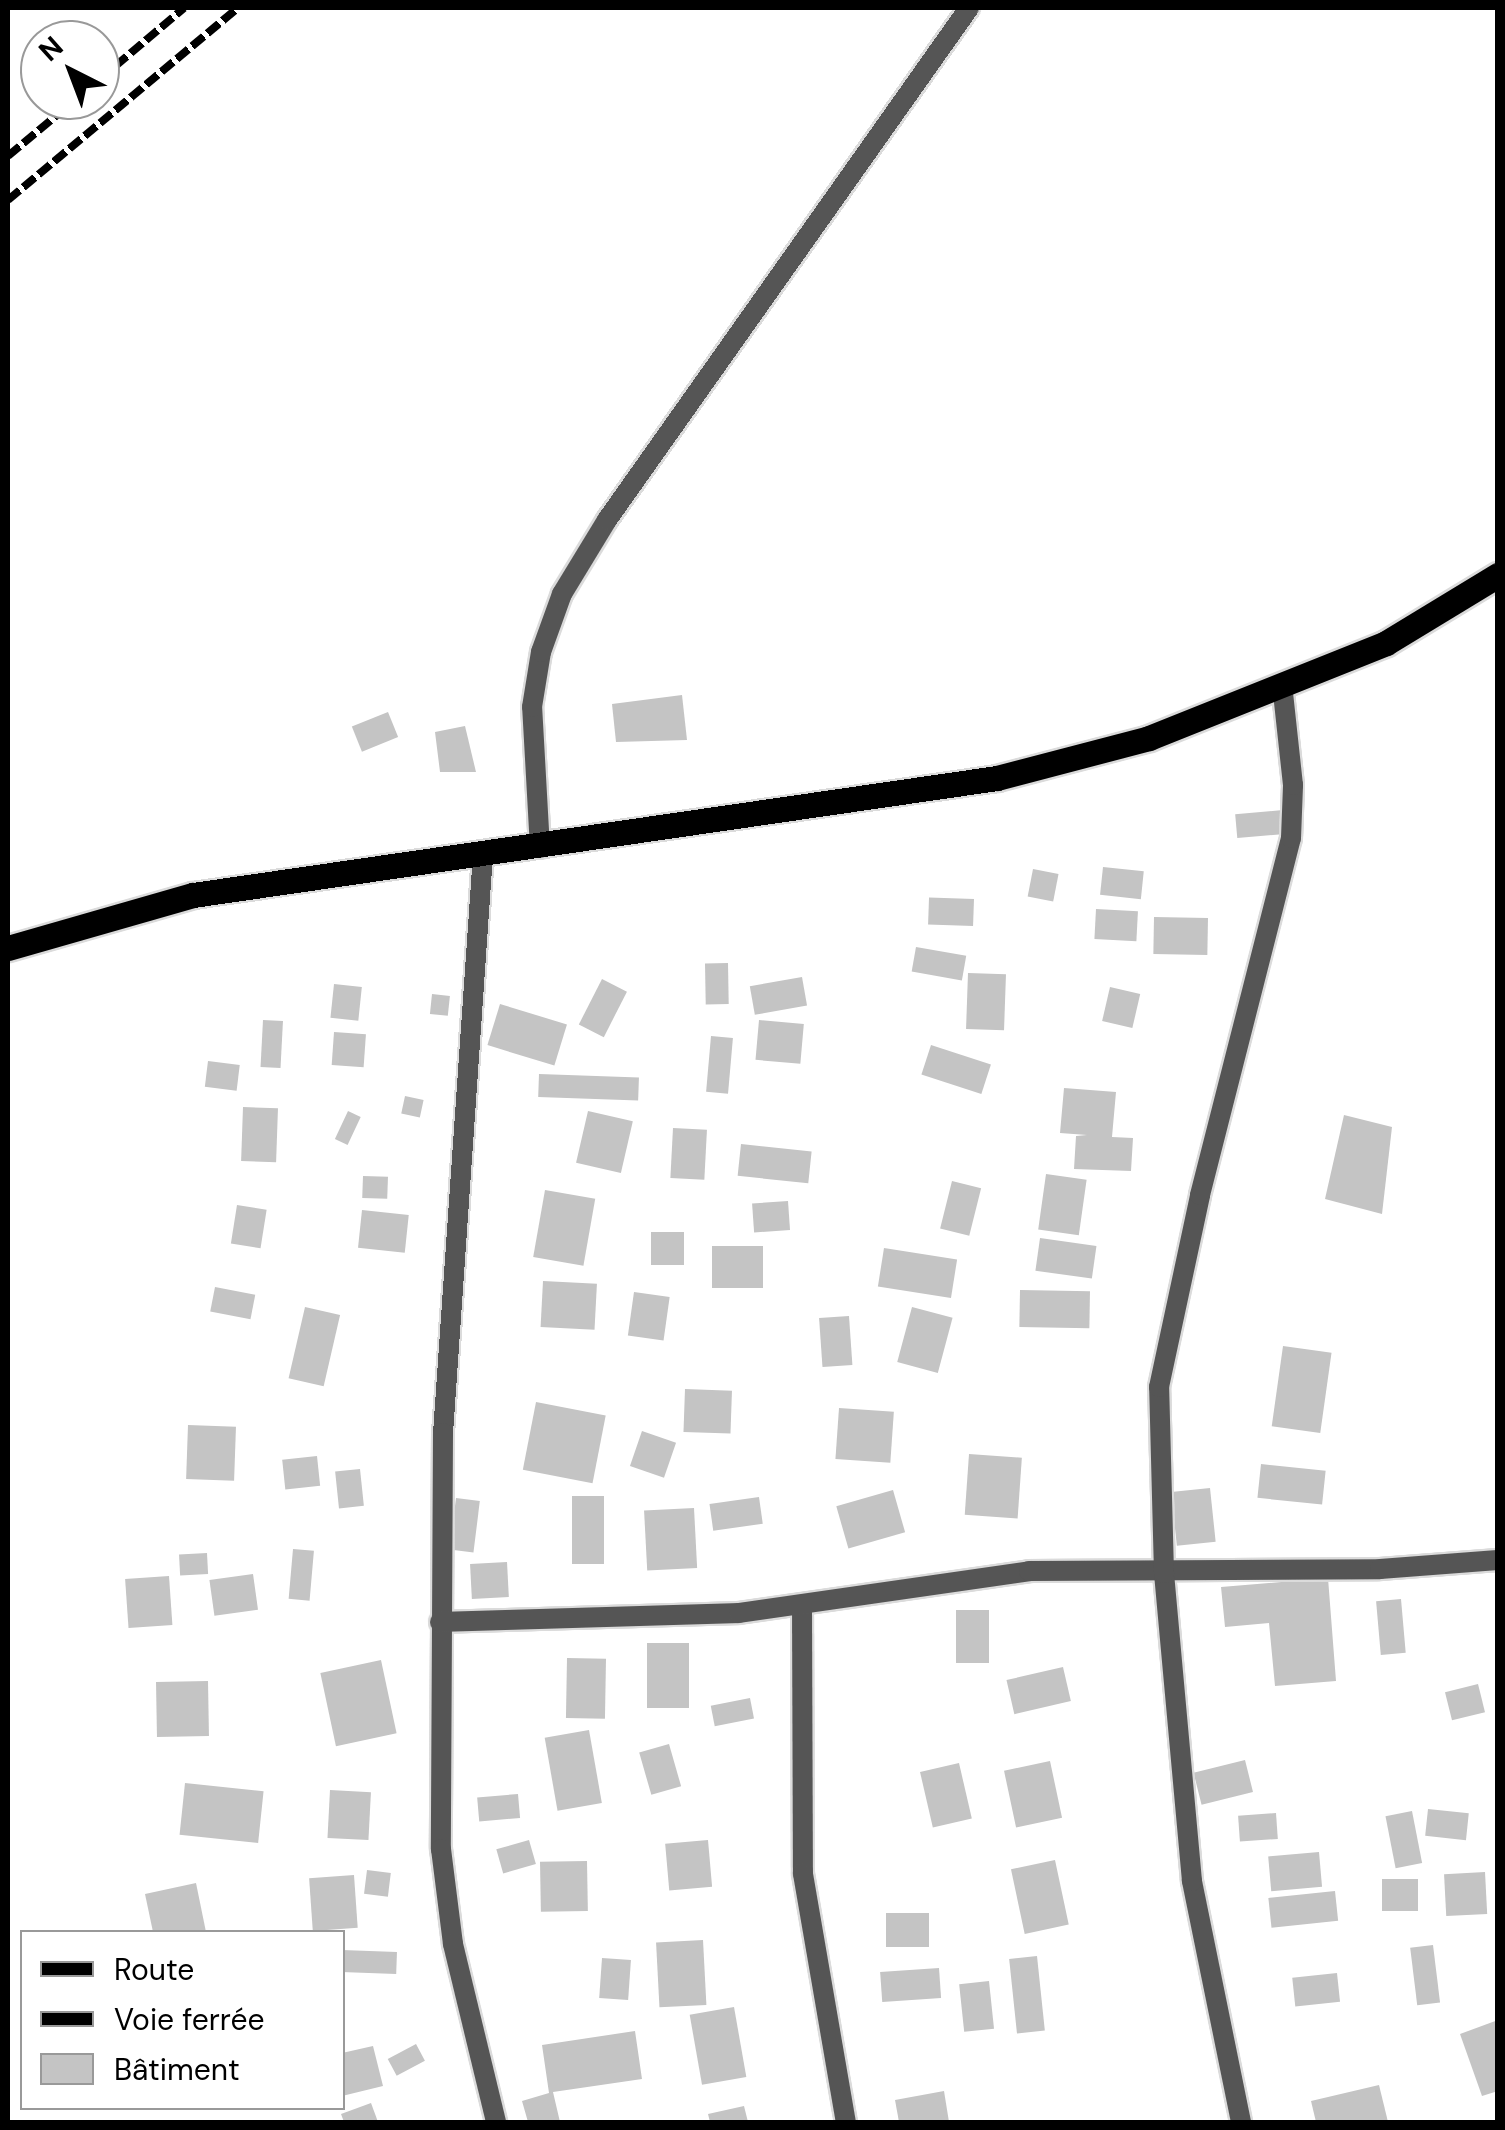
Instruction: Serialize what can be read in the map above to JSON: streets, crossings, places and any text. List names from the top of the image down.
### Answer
{
  "legend": ["Route", "Voie ferrée", "Bâtiment"],
  "north": "top left"
}
